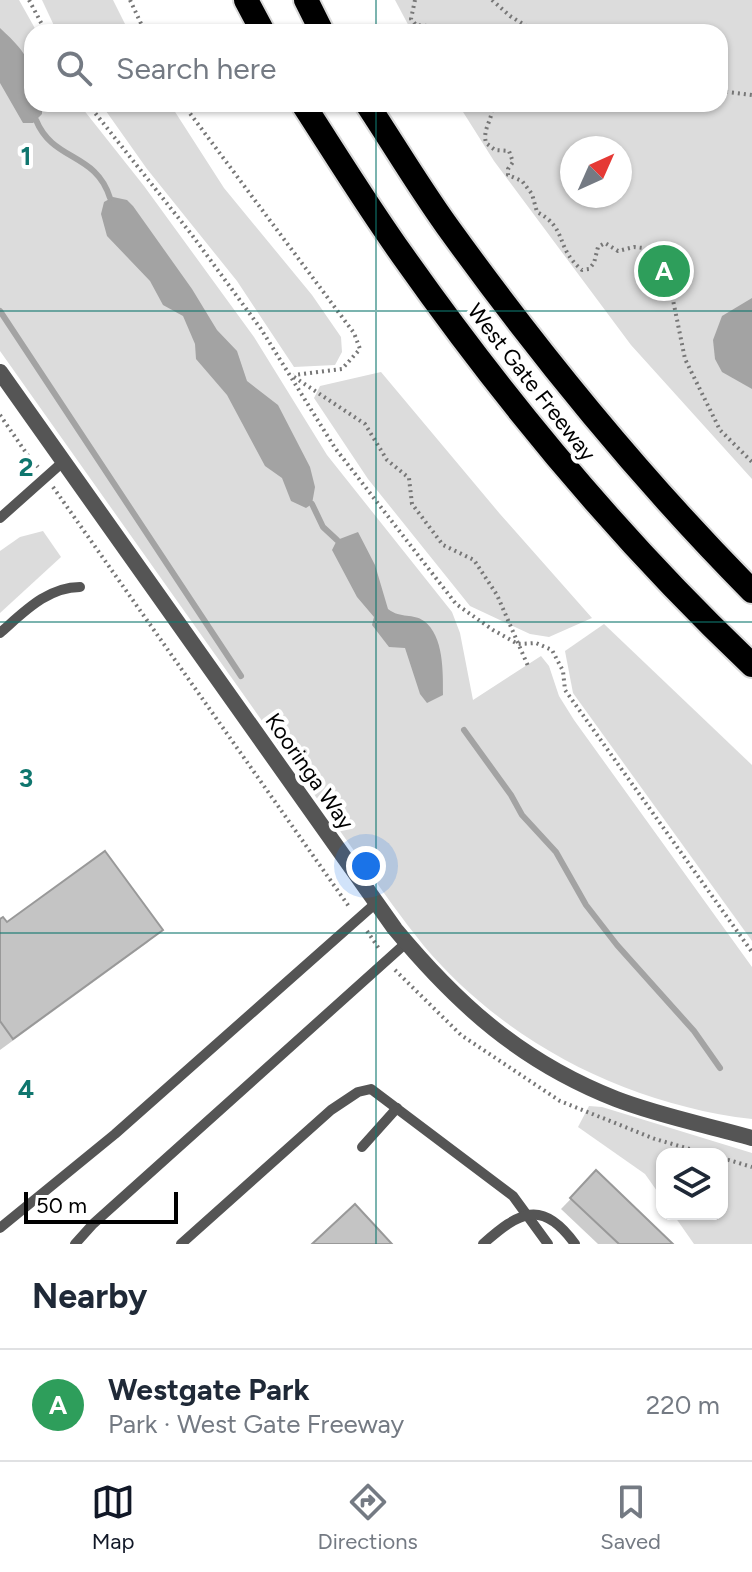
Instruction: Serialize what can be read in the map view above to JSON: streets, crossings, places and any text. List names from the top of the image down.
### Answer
{
  "streets": {
    "highway": ["West Gate Freeway"],
    "street": ["Kooringa Way"]
  },
  "scale_bar": "50 m",
  "north": "top right",
  "page": {
    "search": "Search here",
    "pins": "A",
    "scale": "50 m",
    "heading": "Nearby",
    "list": [
      {
        "mark": "A",
        "name": "Westgate Park",
        "note": "Park · West Gate Freeway",
        "value": "220 m"
      }
    ],
    "nav": ["Map", "Directions", "Saved"]
  },
  "grid": {
    "rows": [
      "1",
      "2",
      "3",
      "4"
    ]
  }
}
